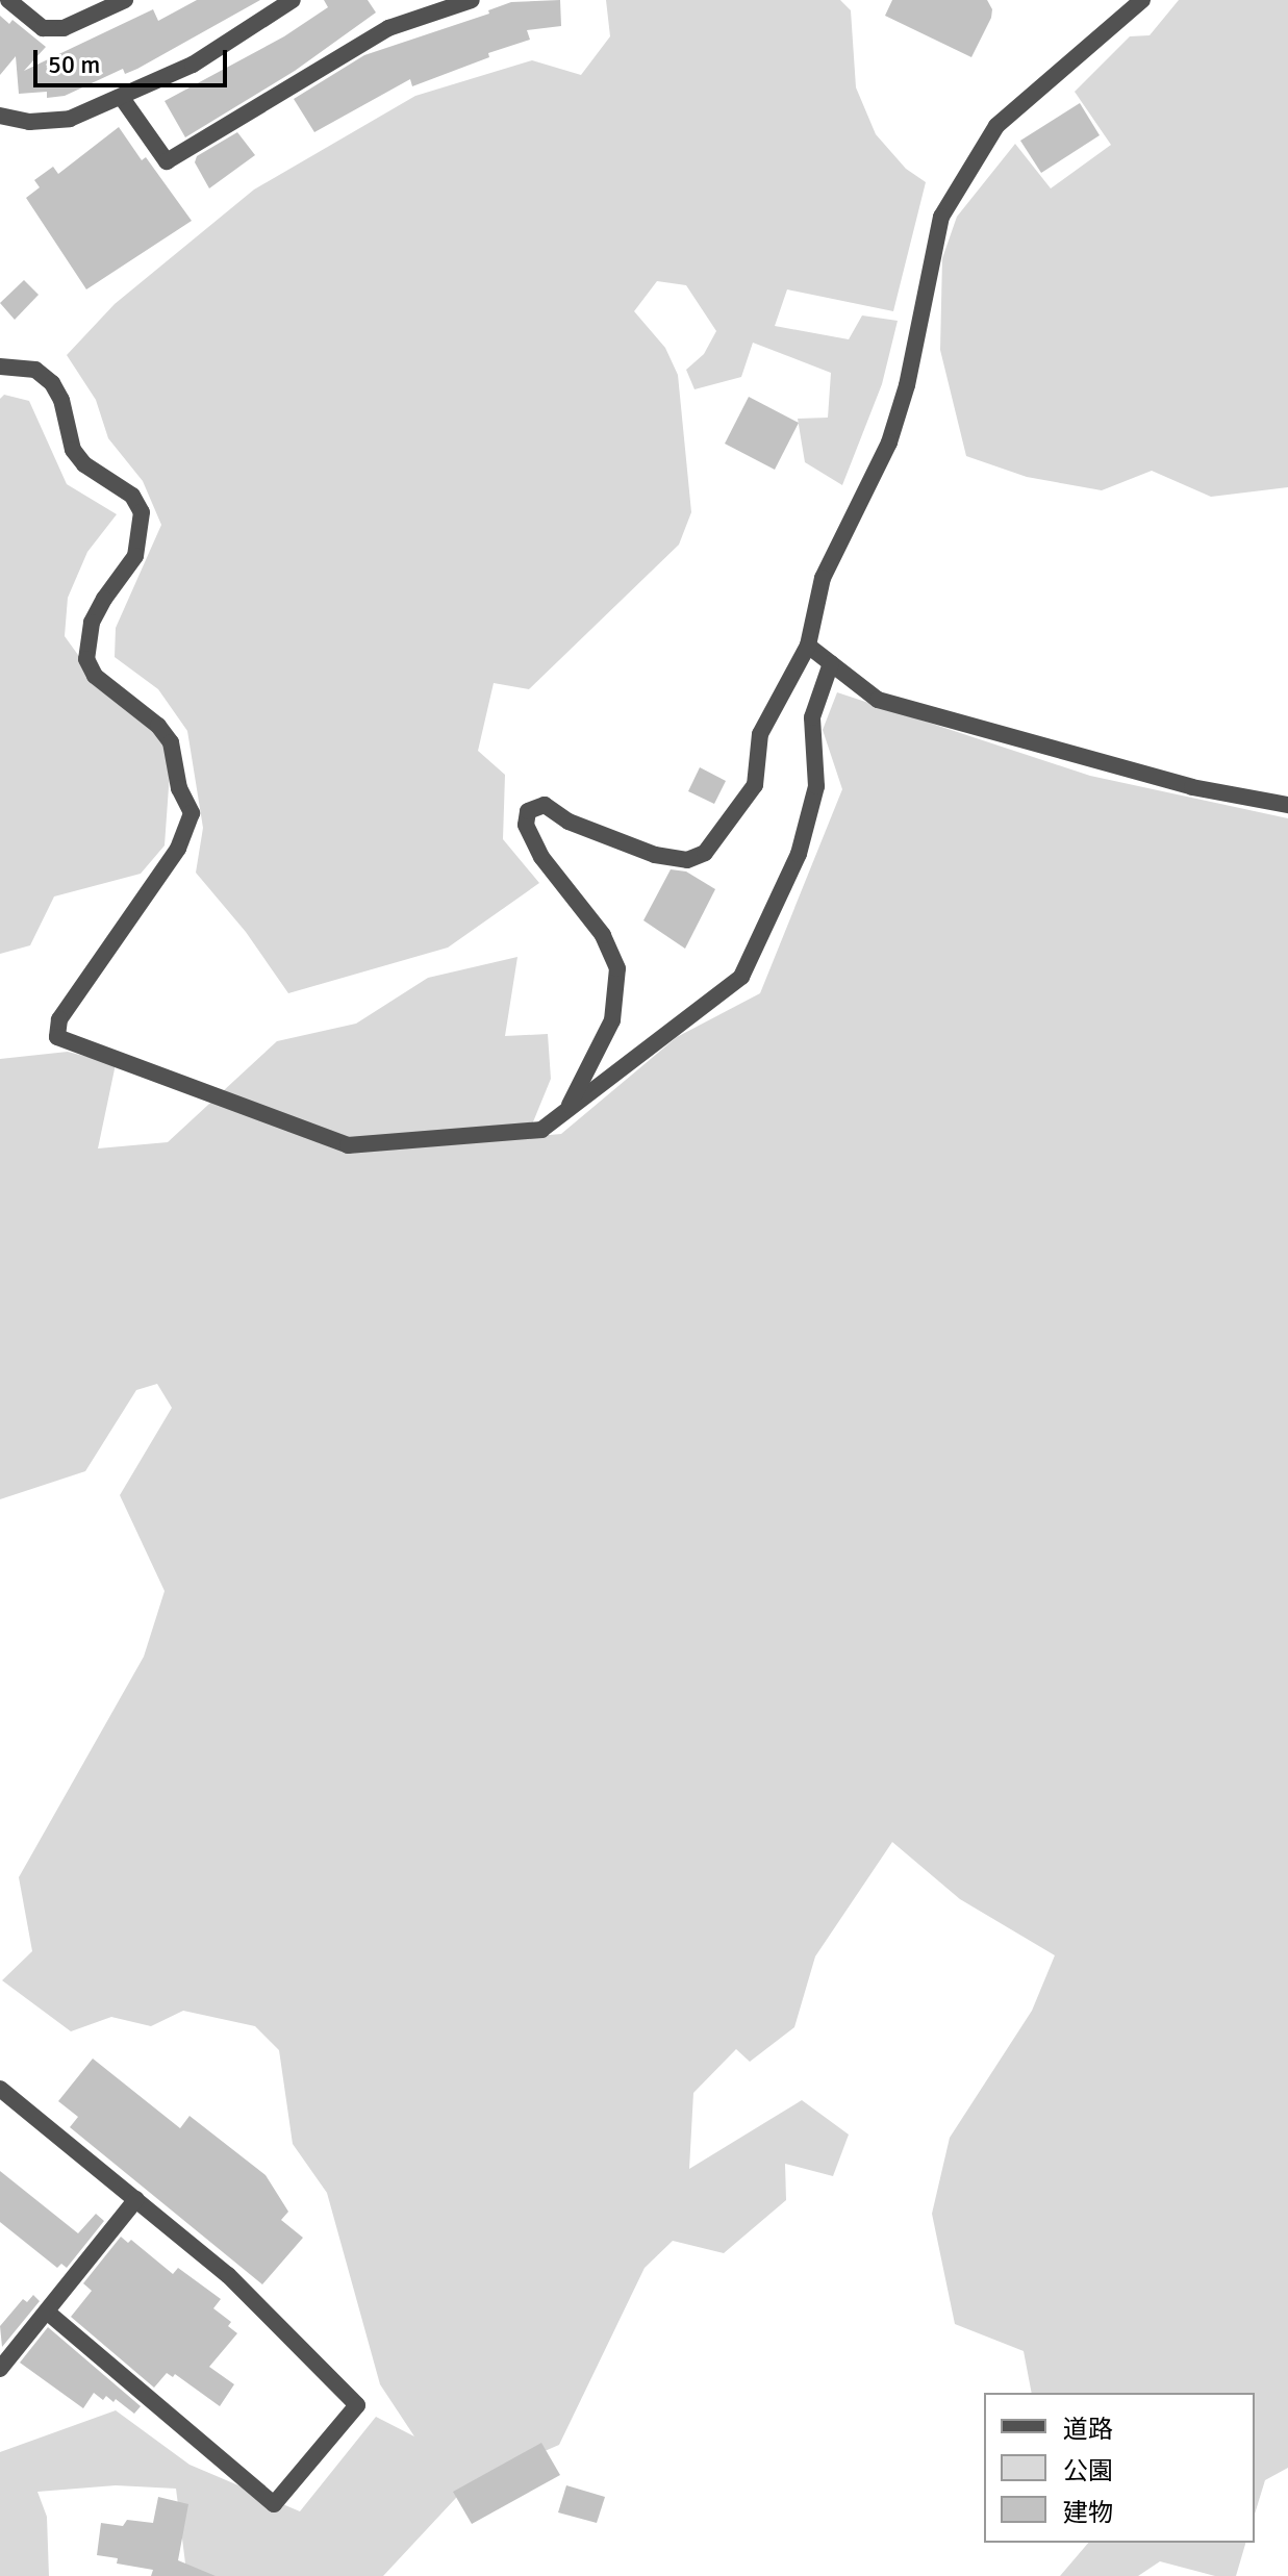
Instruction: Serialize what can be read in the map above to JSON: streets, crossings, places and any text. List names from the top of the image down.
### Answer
{
  "legend": ["道路", "公園", "建物"],
  "scale_bar": "50 m"
}
